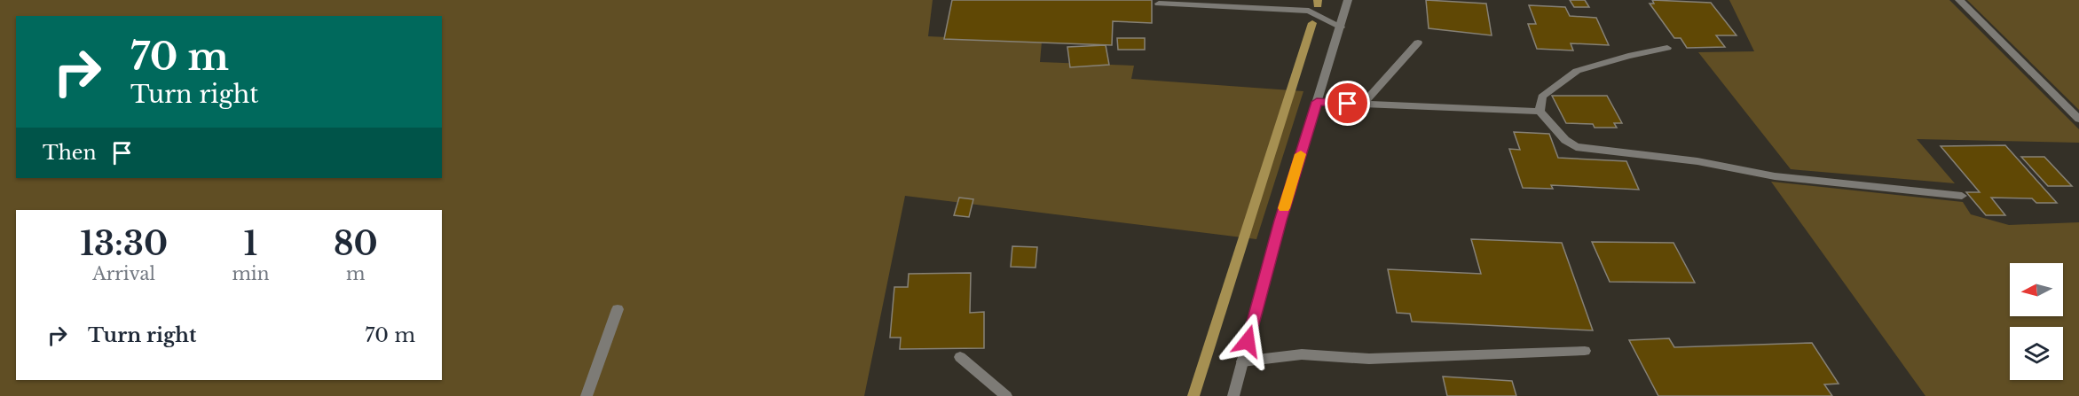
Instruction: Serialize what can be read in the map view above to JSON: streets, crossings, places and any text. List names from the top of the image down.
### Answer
{
  "north": "left",
  "page": {
    "turn": ["70 m", "Turn right"],
    "then": "Then",
    "eta": [
      "13:30",
      "Arrival",
      "1",
      "min",
      "80",
      "m"
    ],
    "list": [
      {
        "name": "Turn right",
        "value": "70 m"
      }
    ]
  }
}
